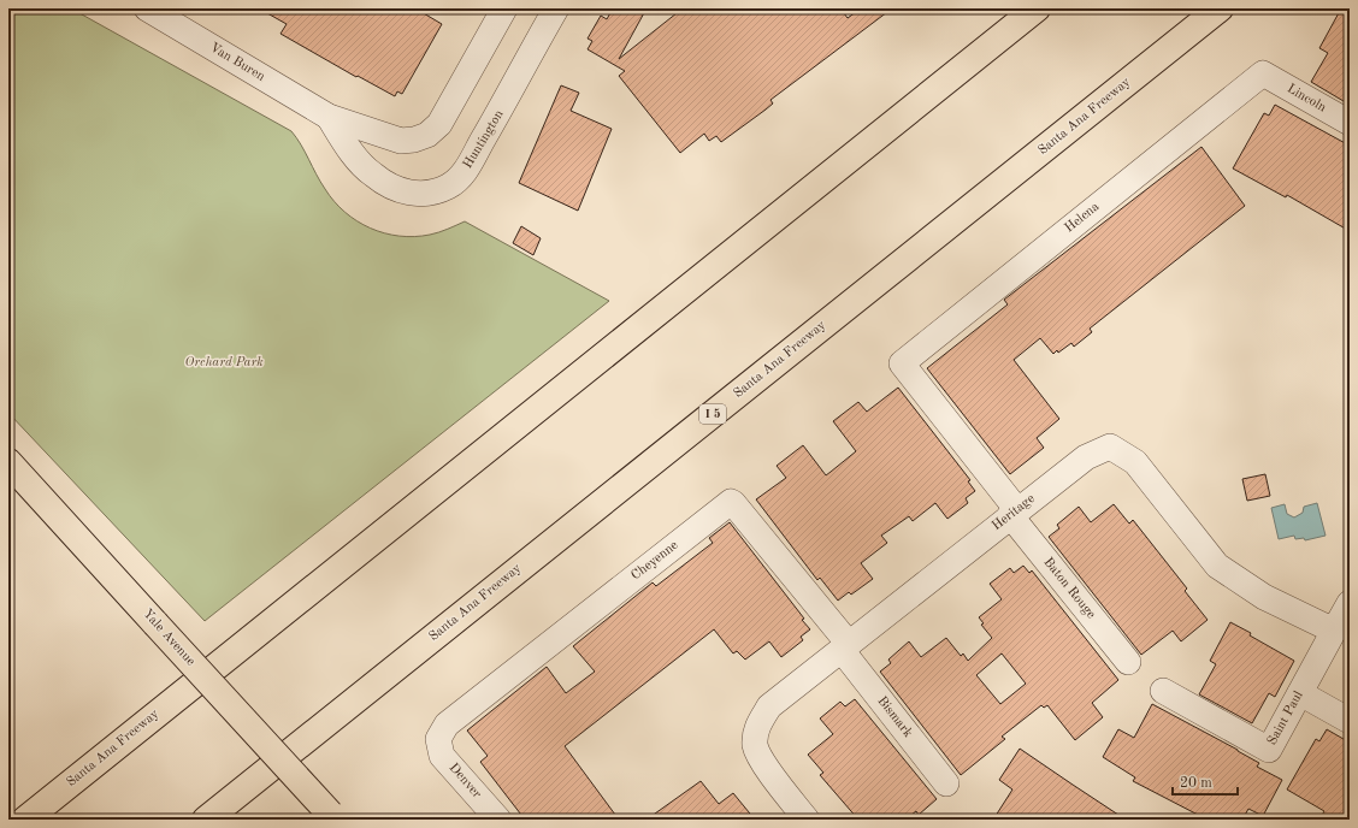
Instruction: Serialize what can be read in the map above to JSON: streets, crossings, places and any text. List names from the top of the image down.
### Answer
{
  "streets": {
    "main road": ["Santa Ana Freeway", "I 5", "Yale Avenue"],
    "street": [
      "Van Buren",
      "Lincoln",
      "Huntington",
      "Helena",
      "Heritage",
      "Cheyenne",
      "Baton Rouge",
      "Bismark",
      "Saint Paul",
      "Denver"
    ]
  },
  "crossings": [
    ["Van Buren", "Huntington"],
    ["Lincoln", "Helena"],
    ["Helena", "Baton Rouge"],
    ["Heritage", "Cheyenne"],
    ["Heritage", "Baton Rouge"],
    ["Heritage", "Bismark"],
    ["Heritage", "Saint Paul"],
    ["Cheyenne", "Bismark"],
    ["Cheyenne", "Denver"]
  ],
  "parks": ["Orchard Park"],
  "scale_bar": "20 m"
}
